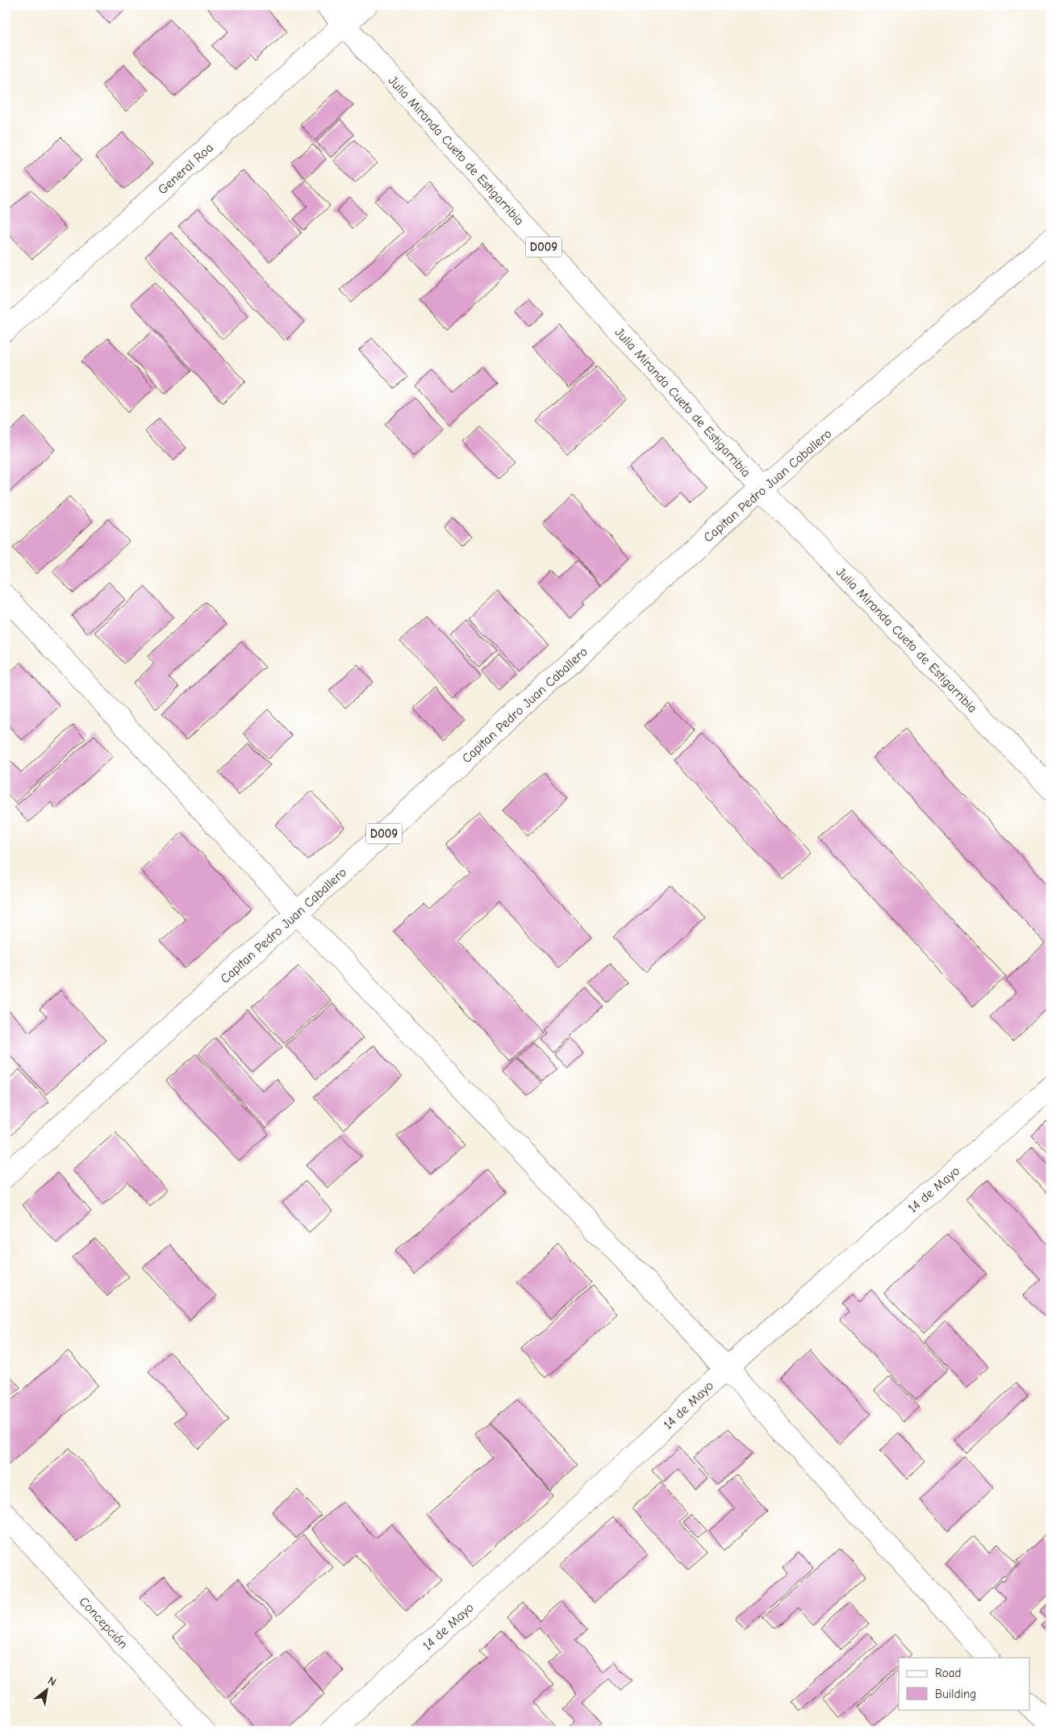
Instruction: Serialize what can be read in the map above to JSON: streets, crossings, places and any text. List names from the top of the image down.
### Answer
{
  "streets": {
    "street": [
      "Julia Miranda Cueto de Estigarribia",
      "General Roa",
      "D009",
      "Capitan Pedro Juan Caballero",
      "14 de Mayo",
      "Concepción"
    ]
  },
  "crossings": [
    ["Julia Miranda Cueto de Estigarribia", "General Roa"],
    ["Julia Miranda Cueto de Estigarribia", "Capitan Pedro Juan Caballero"]
  ],
  "legend": ["Road", "Building"],
  "north": "top right"
}
